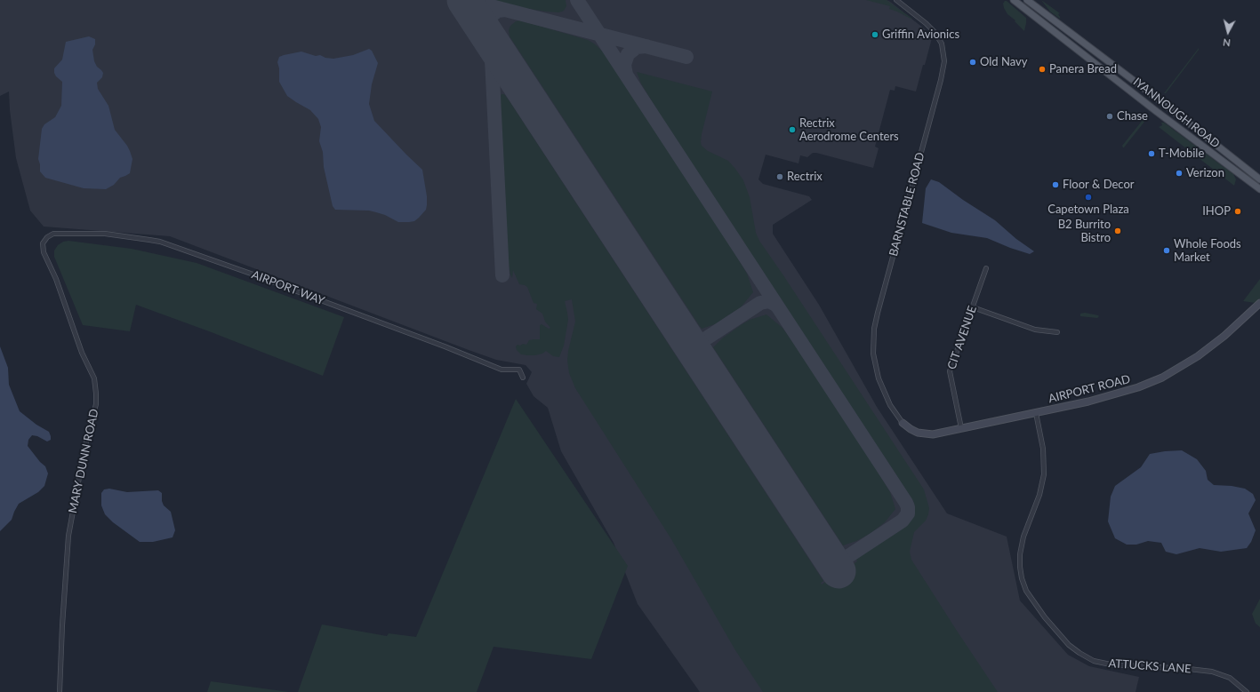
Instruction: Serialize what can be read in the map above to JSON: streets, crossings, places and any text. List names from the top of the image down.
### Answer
{
  "streets": {
    "main road": ["IYANNOUGH ROAD"],
    "street": [
      "BARNSTABLE ROAD",
      "AIRPORT WAY",
      "CIT AVENUE",
      "AIRPORT ROAD",
      "MARY DUNN ROAD",
      "ATTUCKS LANE"
    ]
  },
  "crossings": [
    ["BARNSTABLE ROAD", "AIRPORT ROAD"],
    ["AIRPORT WAY", "MARY DUNN ROAD"],
    ["CIT AVENUE", "AIRPORT ROAD"],
    ["AIRPORT ROAD", "ATTUCKS LANE"]
  ],
  "places": [
    "Griffin Avionics",
    "Old Navy",
    "Panera Bread",
    "Chase",
    "Rectrix Aerodrome Centers",
    "T-Mobile",
    "Verizon",
    "Rectrix",
    "Floor & Decor",
    "Capetown Plaza",
    "IHOP",
    "B2 Burrito Bistro",
    "Whole Foods Market"
  ],
  "north": "bottom"
}
